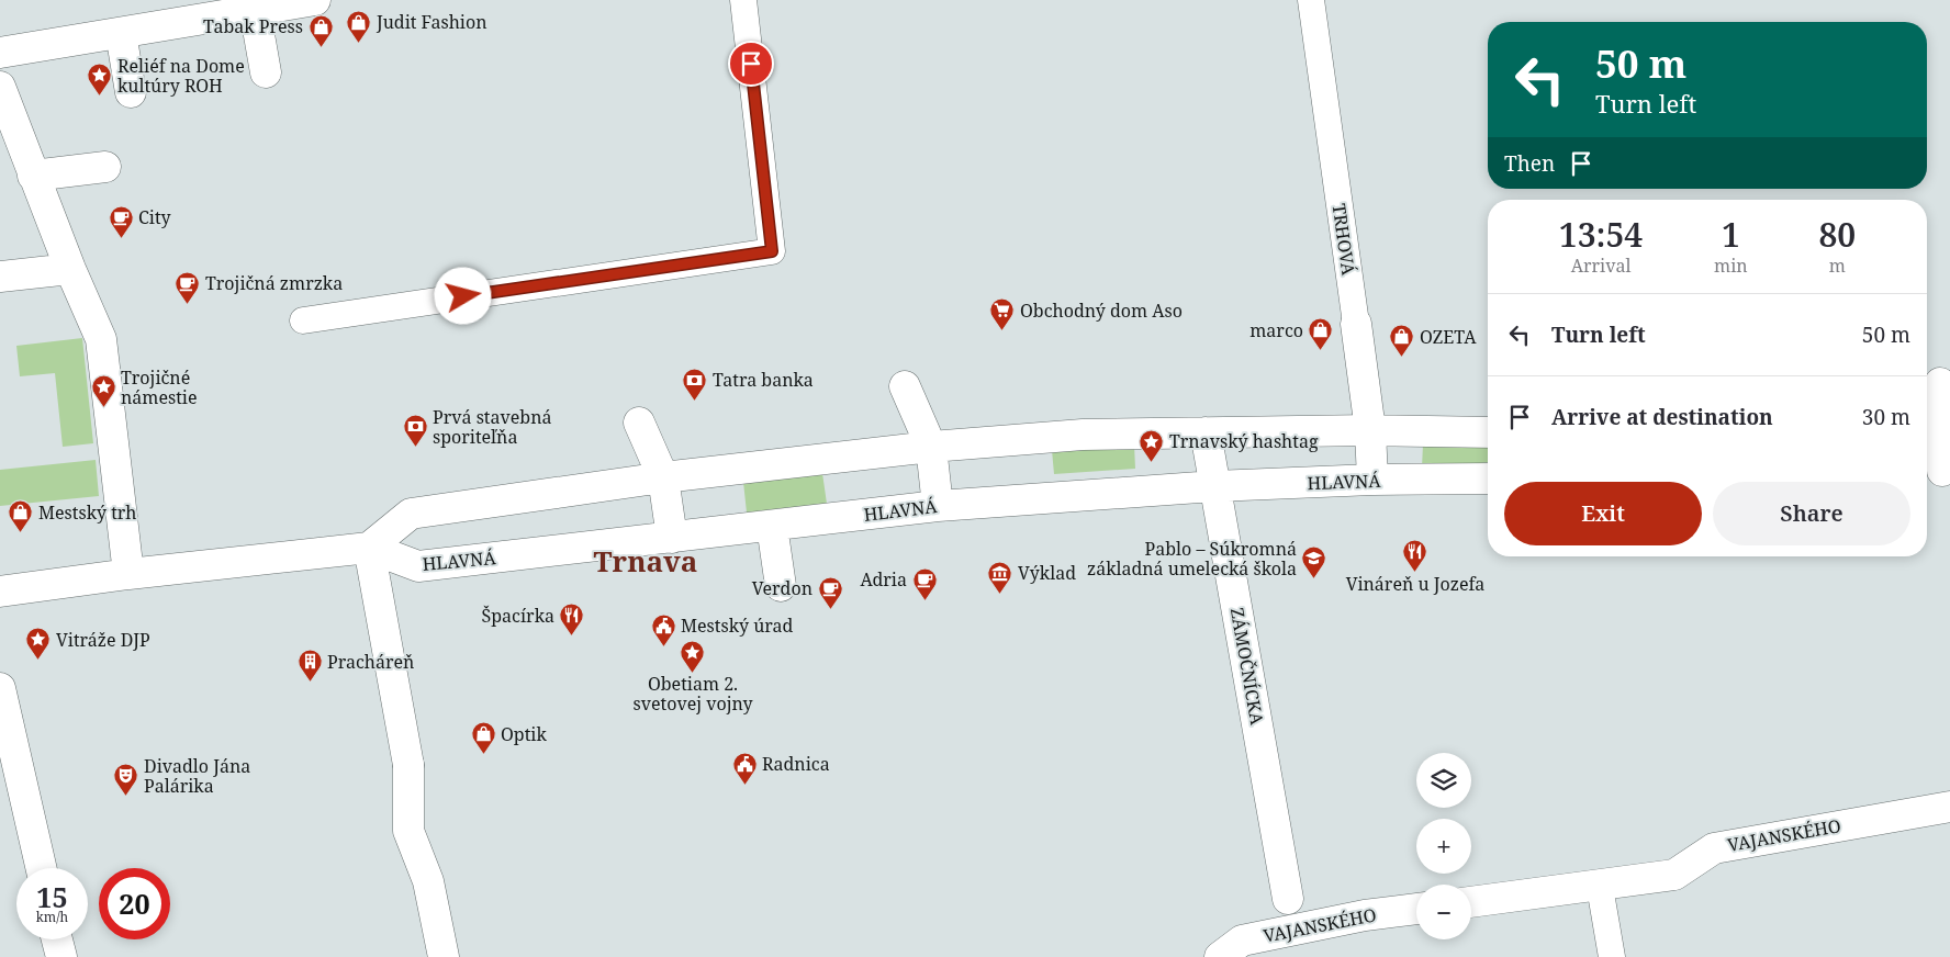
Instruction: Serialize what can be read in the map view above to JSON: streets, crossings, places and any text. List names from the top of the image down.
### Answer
{
  "streets": {
    "street": [
      "TRHOVÁ",
      "HLAVNÁ",
      "ZÁMOČNÍCKA",
      "VAJANSKÉHO"
    ]
  },
  "crossings": [
    ["TRHOVÁ", "HLAVNÁ"],
    ["HLAVNÁ", "ZÁMOČNÍCKA"]
  ],
  "districts": ["Trnava"],
  "places": {
    "shop": [
      "Judit Fashion",
      "Tabak Press",
      "marco",
      "OZETA",
      "Mestský trh",
      "Optik"
    ],
    "place": [
      "Reliéf na Dome kultúry ROH",
      "Trojičné námestie",
      "Trnavský hashtag",
      "Vitráže DJP",
      "Obetiam 2. svetovej vojny"
    ],
    "cafe": [
      "City",
      "Trojičná zmrzka",
      "Adria",
      "Verdon"
    ],
    "supermarket": ["Obchodný dom Aso"],
    "bank": ["Tatra banka", "Prvá stavebná sporiteľňa"],
    "restaurant": ["Vináreň u Jozefa", "Špacírka"],
    "school or university": ["Pablo – Súkromná základná umelecká škola"],
    "museum": ["Výklad"],
    "public building": ["Mestský úrad", "Radnica"],
    "building": ["Pracháreň"],
    "theatre": ["Divadlo Jána Palárika"]
  },
  "page": {
    "turn": ["50 m", "Turn left"],
    "then": "Then",
    "eta": [
      "13:54",
      "Arrival",
      "1",
      "min",
      "80",
      "m"
    ],
    "list": [
      {
        "name": "Turn left",
        "value": "50 m"
      },
      {
        "name": "Arrive at destination",
        "value": "30 m"
      }
    ],
    "buttons": ["Exit", "Share"],
    "map_buttons": ["+", "−"],
    "speed": "15 km/h",
    "limit": "20"
  }
}
